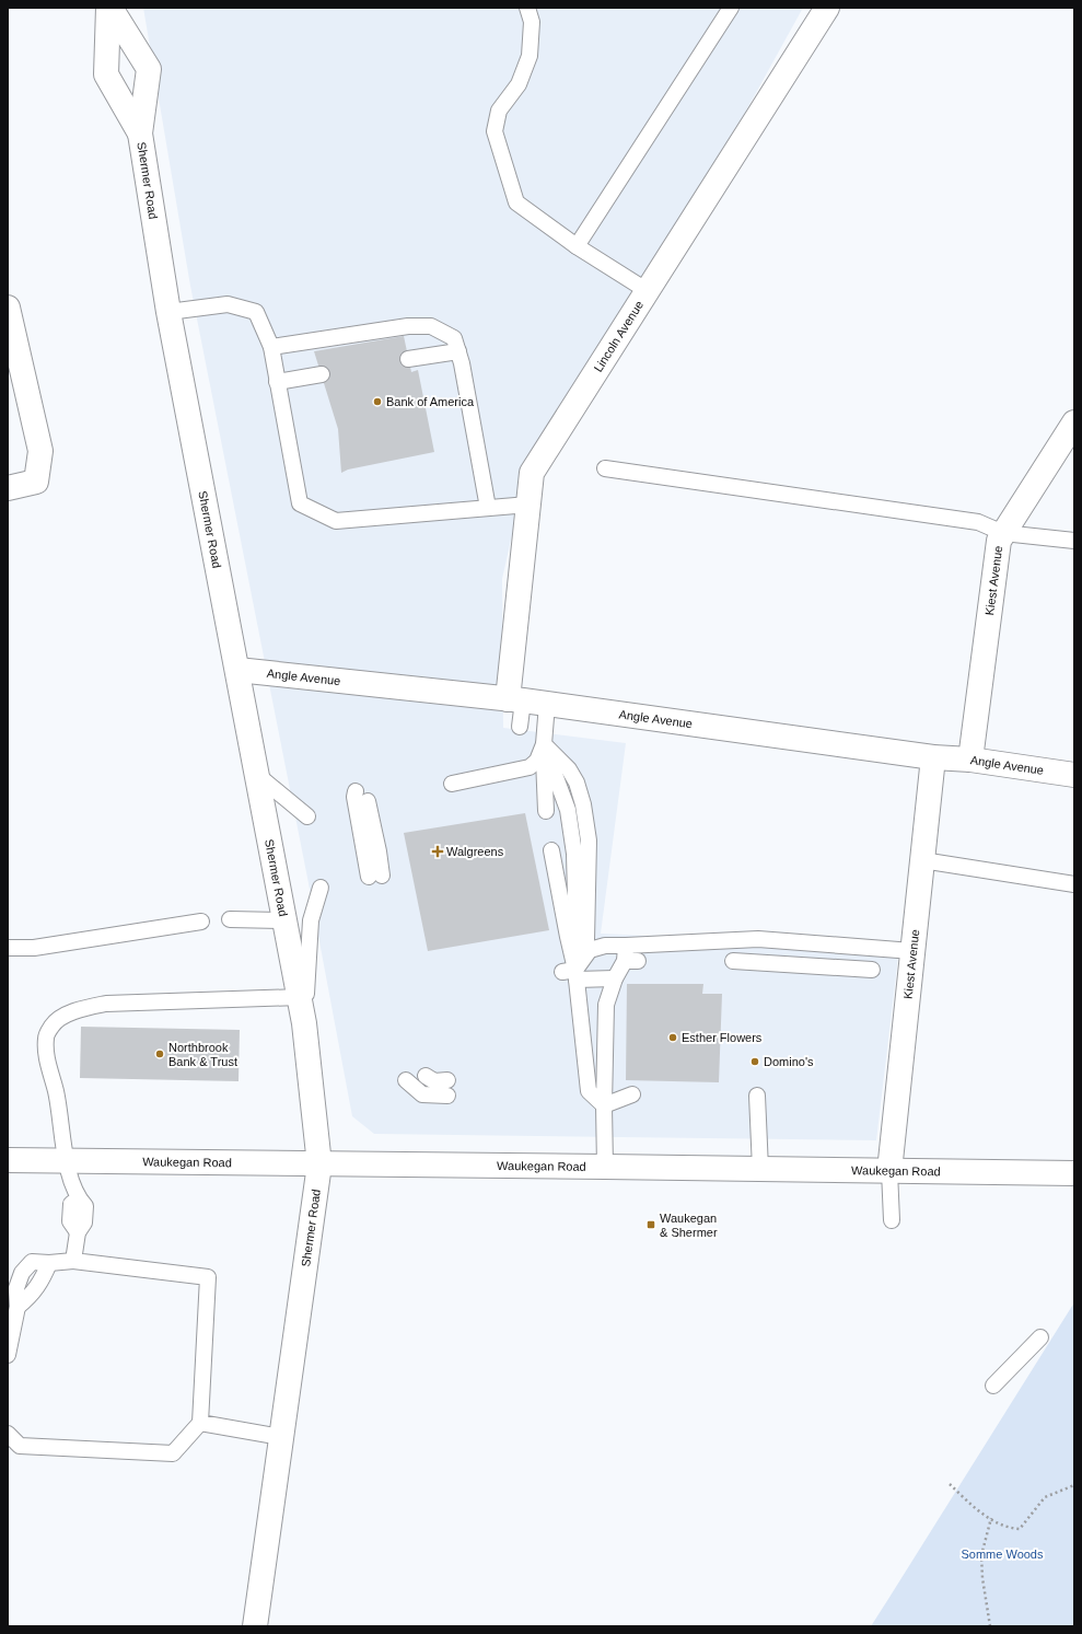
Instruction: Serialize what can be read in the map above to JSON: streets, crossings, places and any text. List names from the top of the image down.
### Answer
{
  "streets": {
    "main road": [
      "Shermer Road",
      "Lincoln Avenue",
      "Kiest Avenue",
      "Angle Avenue",
      "Waukegan Road"
    ]
  },
  "crossings": [
    ["Shermer Road", "Angle Avenue"],
    ["Shermer Road", "Waukegan Road"],
    ["Lincoln Avenue", "Angle Avenue"],
    ["Kiest Avenue", "Angle Avenue"],
    ["Kiest Avenue", "Waukegan Road"]
  ],
  "parks": ["Somme Woods"],
  "places": {
    "other": [
      "Bank of America",
      "Esther Flowers",
      "Northbrook Bank & Trust",
      "Domino's"
    ],
    "health": ["Walgreens"],
    "transit": ["Waukegan & Shermer"]
  }
}
